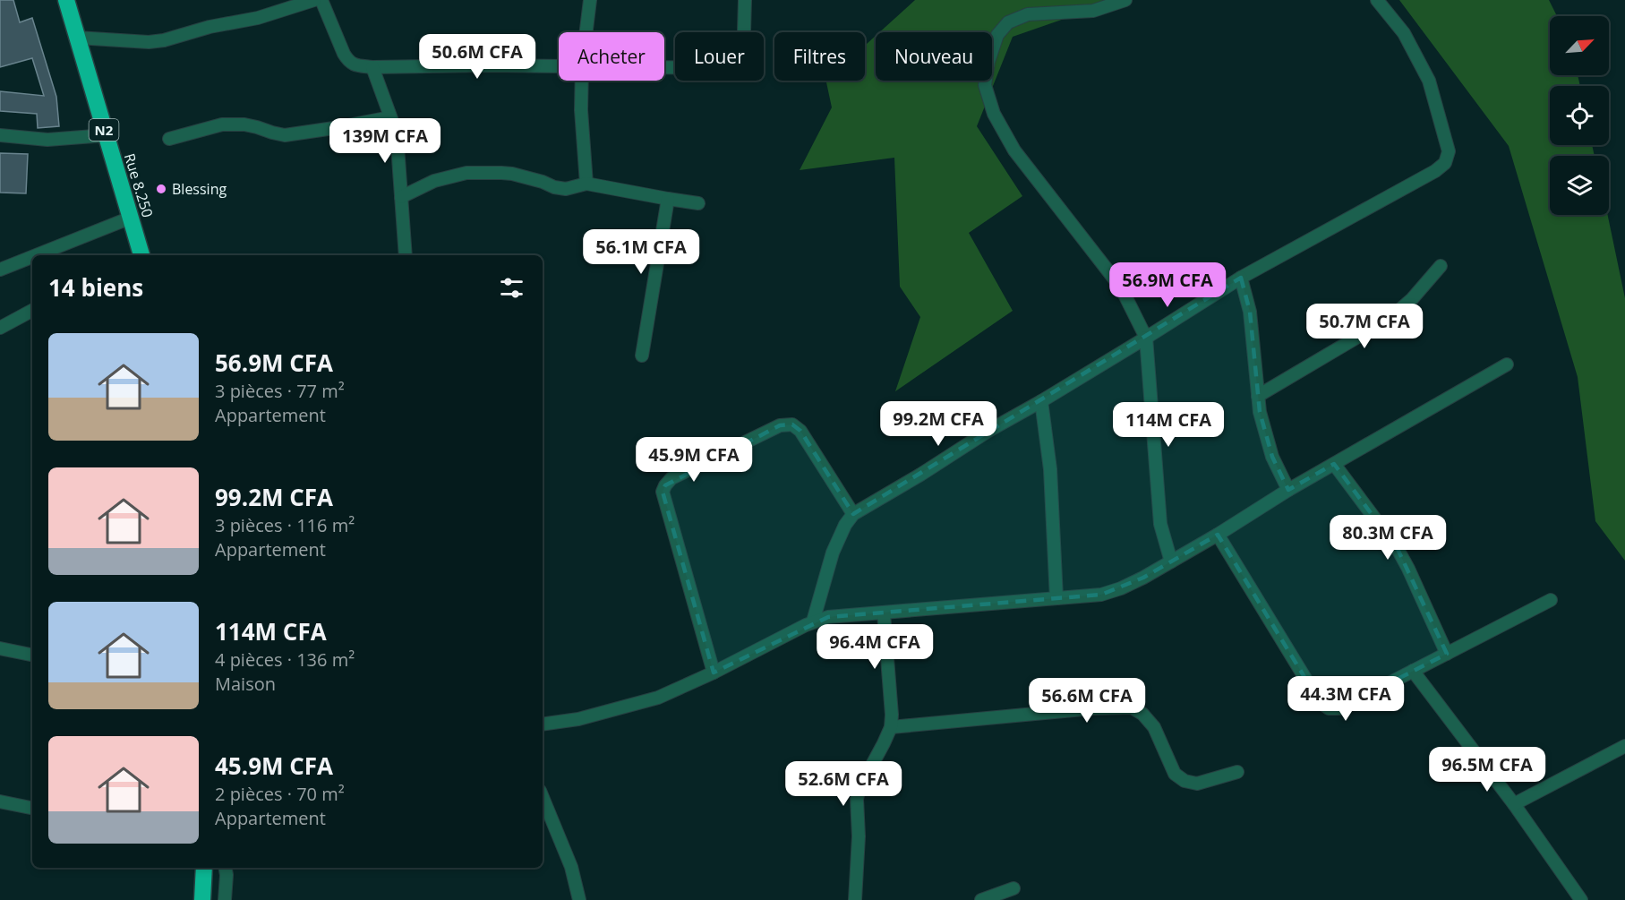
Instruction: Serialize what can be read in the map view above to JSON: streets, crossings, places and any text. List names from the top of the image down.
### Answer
{
  "streets": {
    "highway": ["N2", "Rue 8.250"]
  },
  "places": ["Blessing"],
  "north": "top right",
  "page": {
    "chip": [
      "Acheter",
      "Louer",
      "Filtres",
      "Nouveau"
    ],
    "price": [
      "50.6M CFA",
      "139M CFA",
      "56.1M CFA",
      "56.9M CFA",
      "50.7M CFA",
      "99.2M CFA",
      "114M CFA",
      "45.9M CFA",
      "80.3M CFA",
      "96.4M CFA",
      "44.3M CFA",
      "56.6M CFA",
      "96.5M CFA",
      "52.6M CFA"
    ],
    "heading": "14 biens",
    "list": [
      {
        "name": "56.9M CFA",
        "note": "3 pièces · 77 m² · Appartement"
      },
      {
        "name": "99.2M CFA",
        "note": "3 pièces · 116 m² · Appartement"
      },
      {
        "name": "114M CFA",
        "note": "4 pièces · 136 m² · Maison"
      },
      {
        "name": "45.9M CFA",
        "note": "2 pièces · 70 m² · Appartement"
      }
    ]
  }
}
